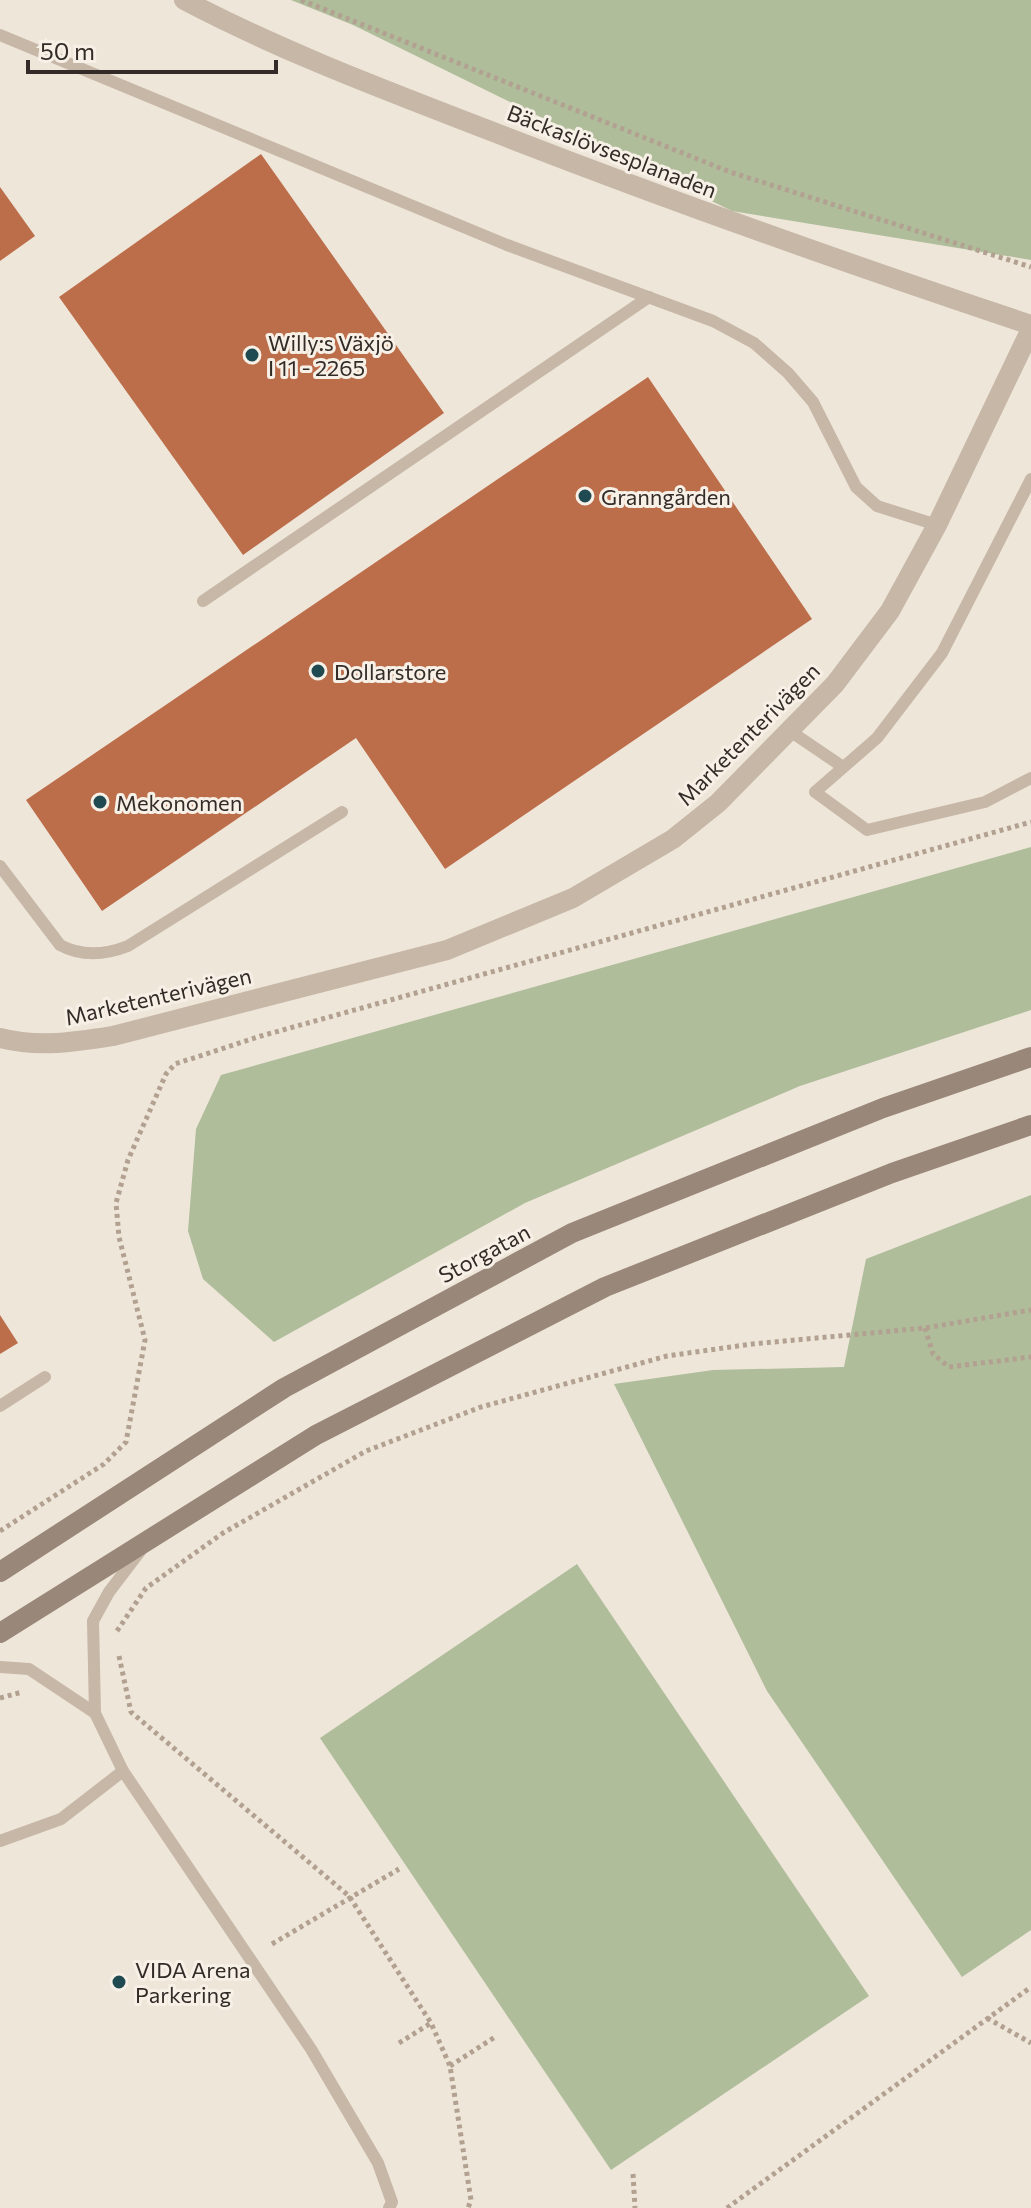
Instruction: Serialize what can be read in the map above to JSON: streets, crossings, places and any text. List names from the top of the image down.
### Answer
{
  "streets": {
    "main road": ["Storgatan"],
    "street": ["Bäckaslövsesplanaden", "Marketenterivägen"]
  },
  "crossings": [
    ["Bäckaslövsesplanaden", "Marketenterivägen"]
  ],
  "places": [
    "Willy:s Växjö I 11 - 2265",
    "Granngården",
    "Dollarstore",
    "Mekonomen",
    "VIDA Arena Parkering"
  ],
  "scale_bar": "50 m"
}
